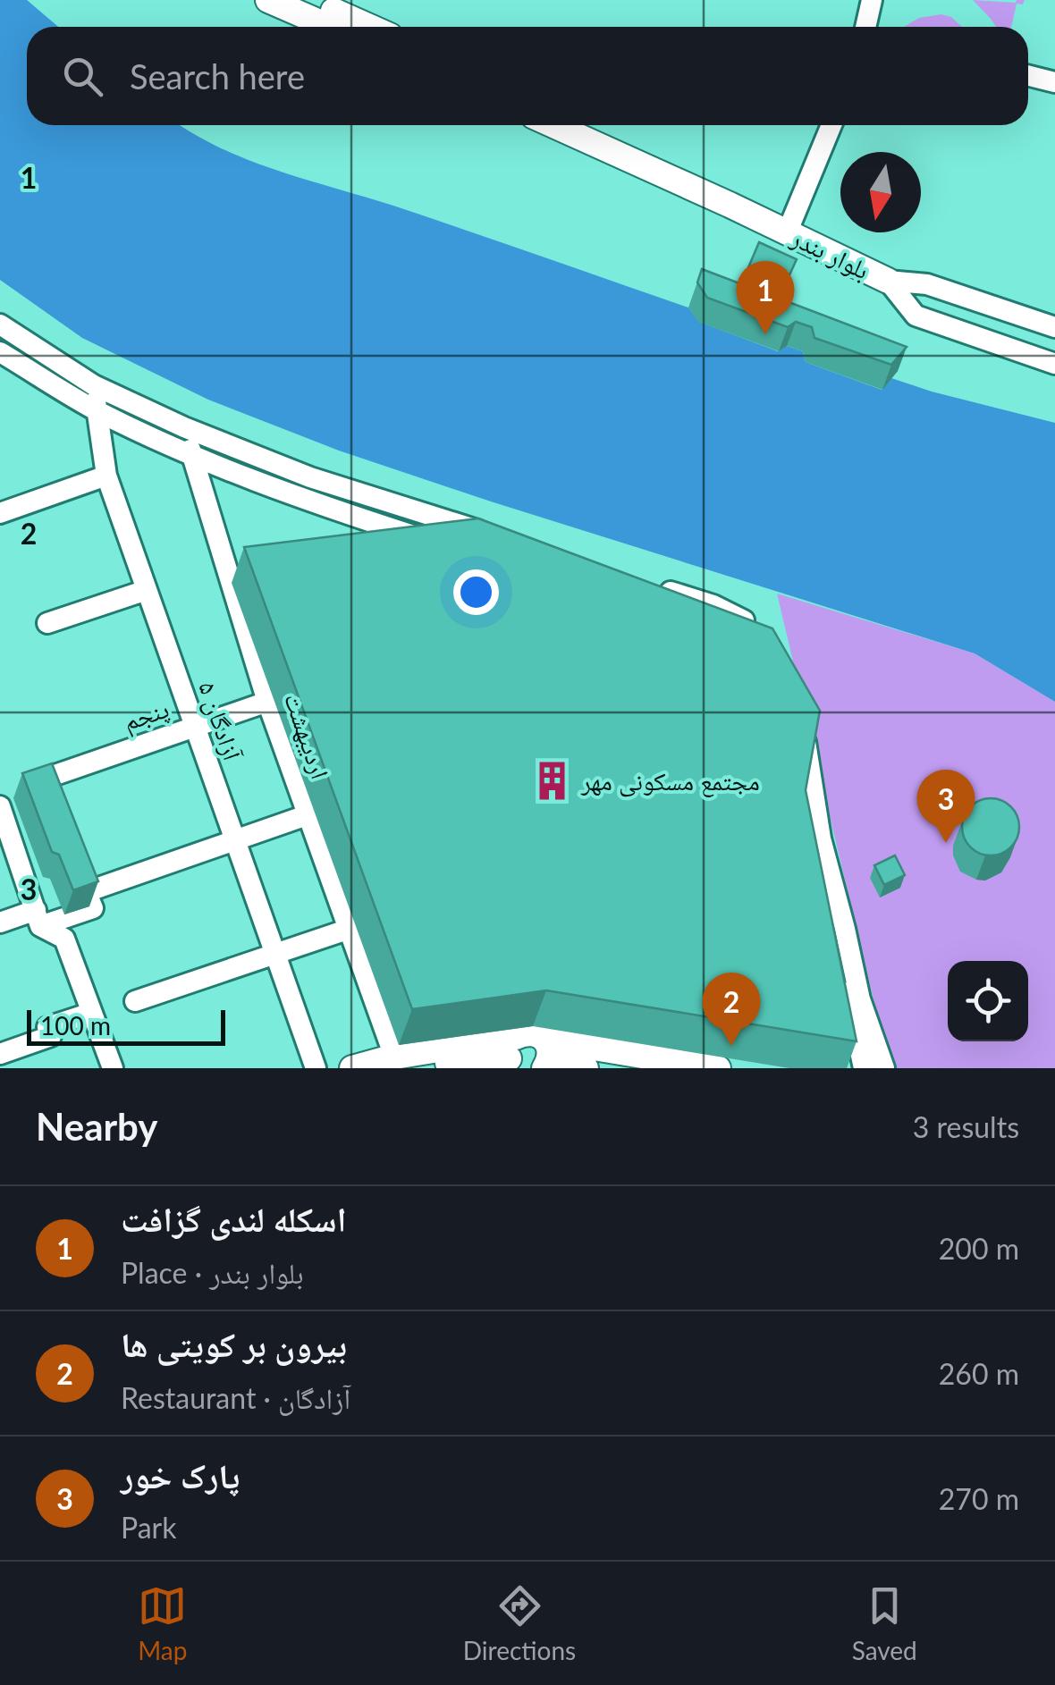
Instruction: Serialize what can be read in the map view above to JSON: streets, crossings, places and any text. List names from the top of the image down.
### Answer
{
  "streets": {
    "main road": ["بلوار بندر"],
    "street": ["پنجم", "آزادگان ۵", "اردیبهشت"]
  },
  "crossings": [
    ["پنجم", "آزادگان ۵"],
    ["پنجم", "اردیبهشت"]
  ],
  "places": {
    "building": ["مجتمع مسکونی مهر"]
  },
  "scale_bar": "100 m",
  "north": "bottom",
  "page": {
    "search": "Search here",
    "pins": ["1", "3", "2"],
    "scale": "100 m",
    "heading": ["Nearby", "3 results"],
    "list": [
      {
        "mark": "1",
        "name": "اسکله لندی گزافت",
        "note": "Place · بلوار بندر",
        "value": "200 m"
      },
      {
        "mark": "2",
        "name": "بیرون بر کویتی ها",
        "note": "Restaurant · آزادگان",
        "value": "260 m"
      },
      {
        "mark": "3",
        "name": "پارک خور",
        "note": "Park",
        "value": "270 m"
      }
    ],
    "nav": ["Map", "Directions", "Saved"]
  },
  "grid": {
    "rows": ["1", "2", "3"]
  }
}
